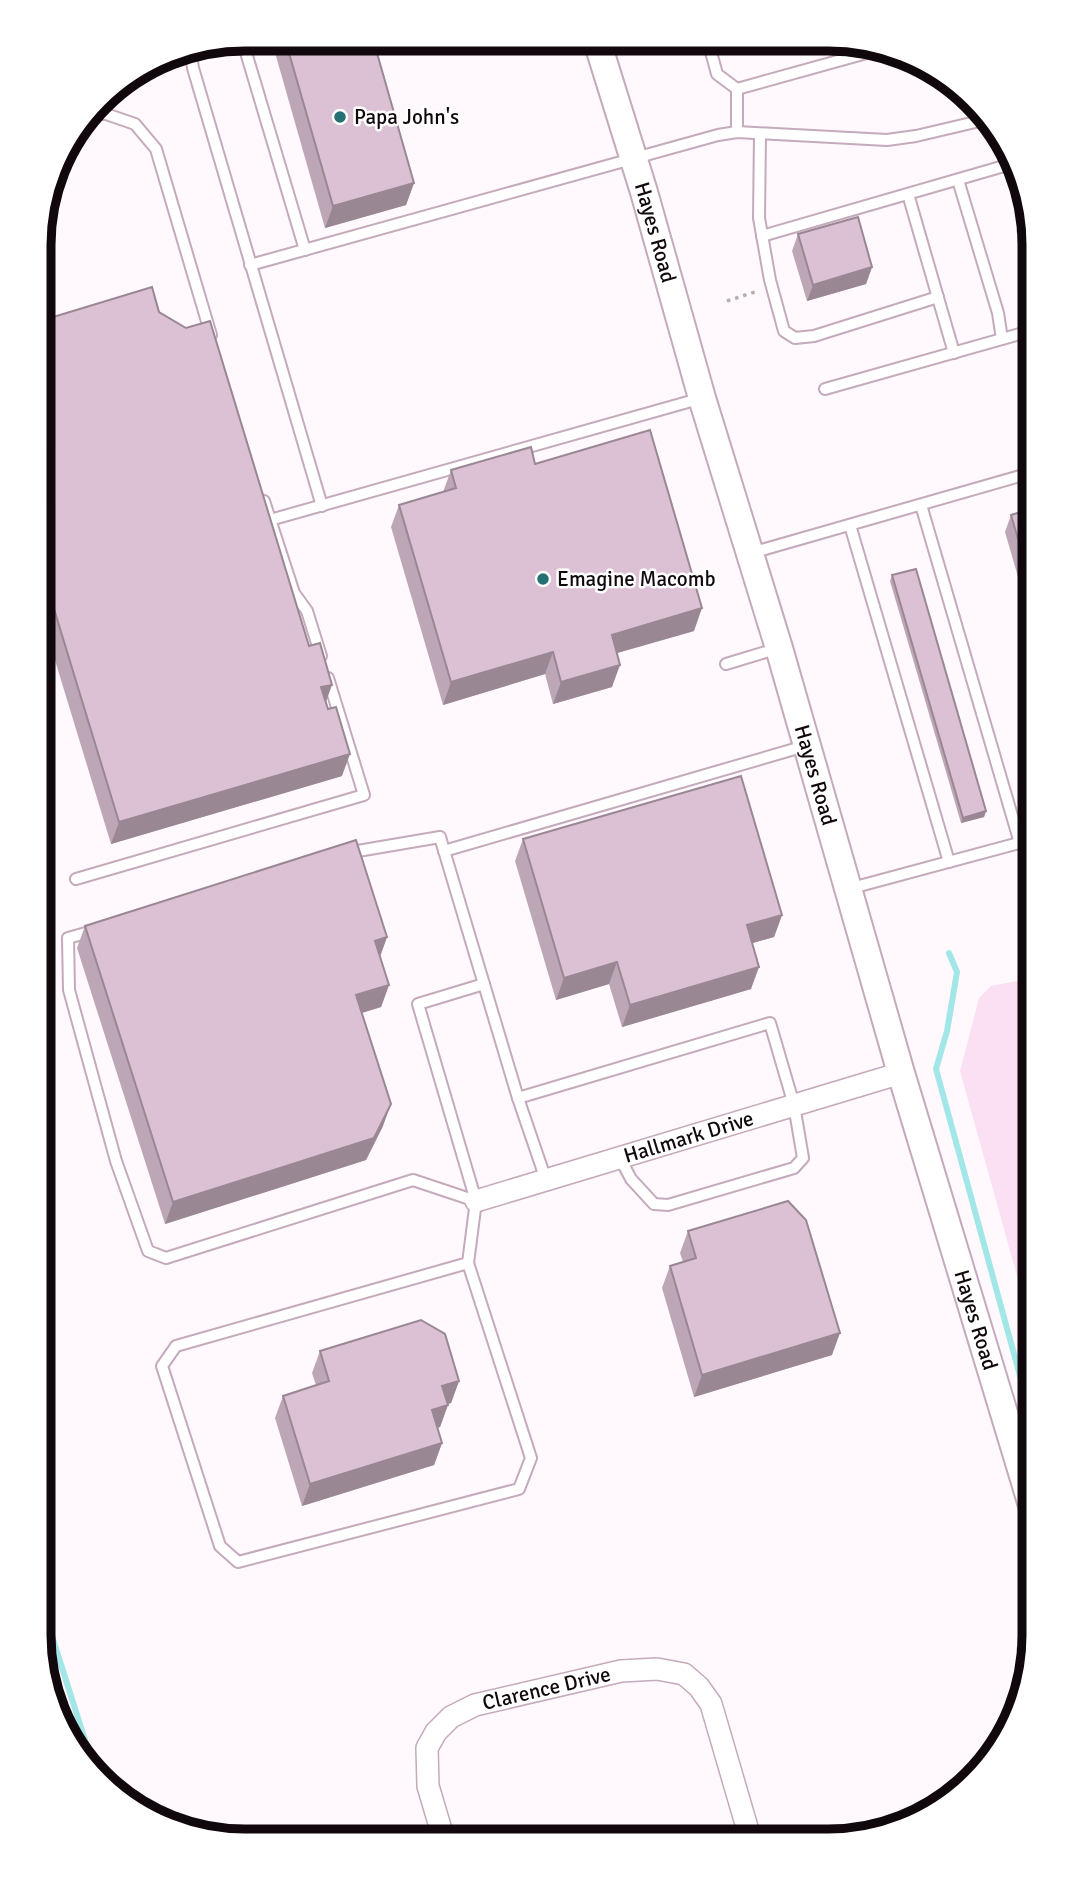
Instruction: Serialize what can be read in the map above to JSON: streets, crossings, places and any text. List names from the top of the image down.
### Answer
{
  "streets": {
    "street": ["Hayes Road", "Hallmark Drive", "Clarence Drive"]
  },
  "crossings": [
    ["Hayes Road", "Hallmark Drive"]
  ],
  "places": ["Papa John's", "Emagine Macomb"]
}
